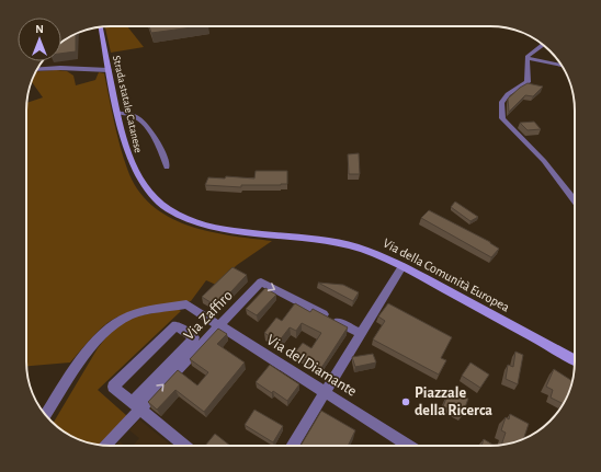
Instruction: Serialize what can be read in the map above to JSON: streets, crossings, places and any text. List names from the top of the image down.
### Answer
{
  "streets": {
    "main road": ["Strada statale Catanese", "Via della Comunità Europea"],
    "street": ["Via Zaffiro", "Via del Diamante"]
  },
  "crossings": [
    ["Strada statale Catanese", "Via della Comunità Europea"],
    ["Via Zaffiro", "Via del Diamante"]
  ],
  "one_way": ["Via Zaffiro"],
  "places": ["Piazzale della Ricerca"],
  "north": "top"
}
